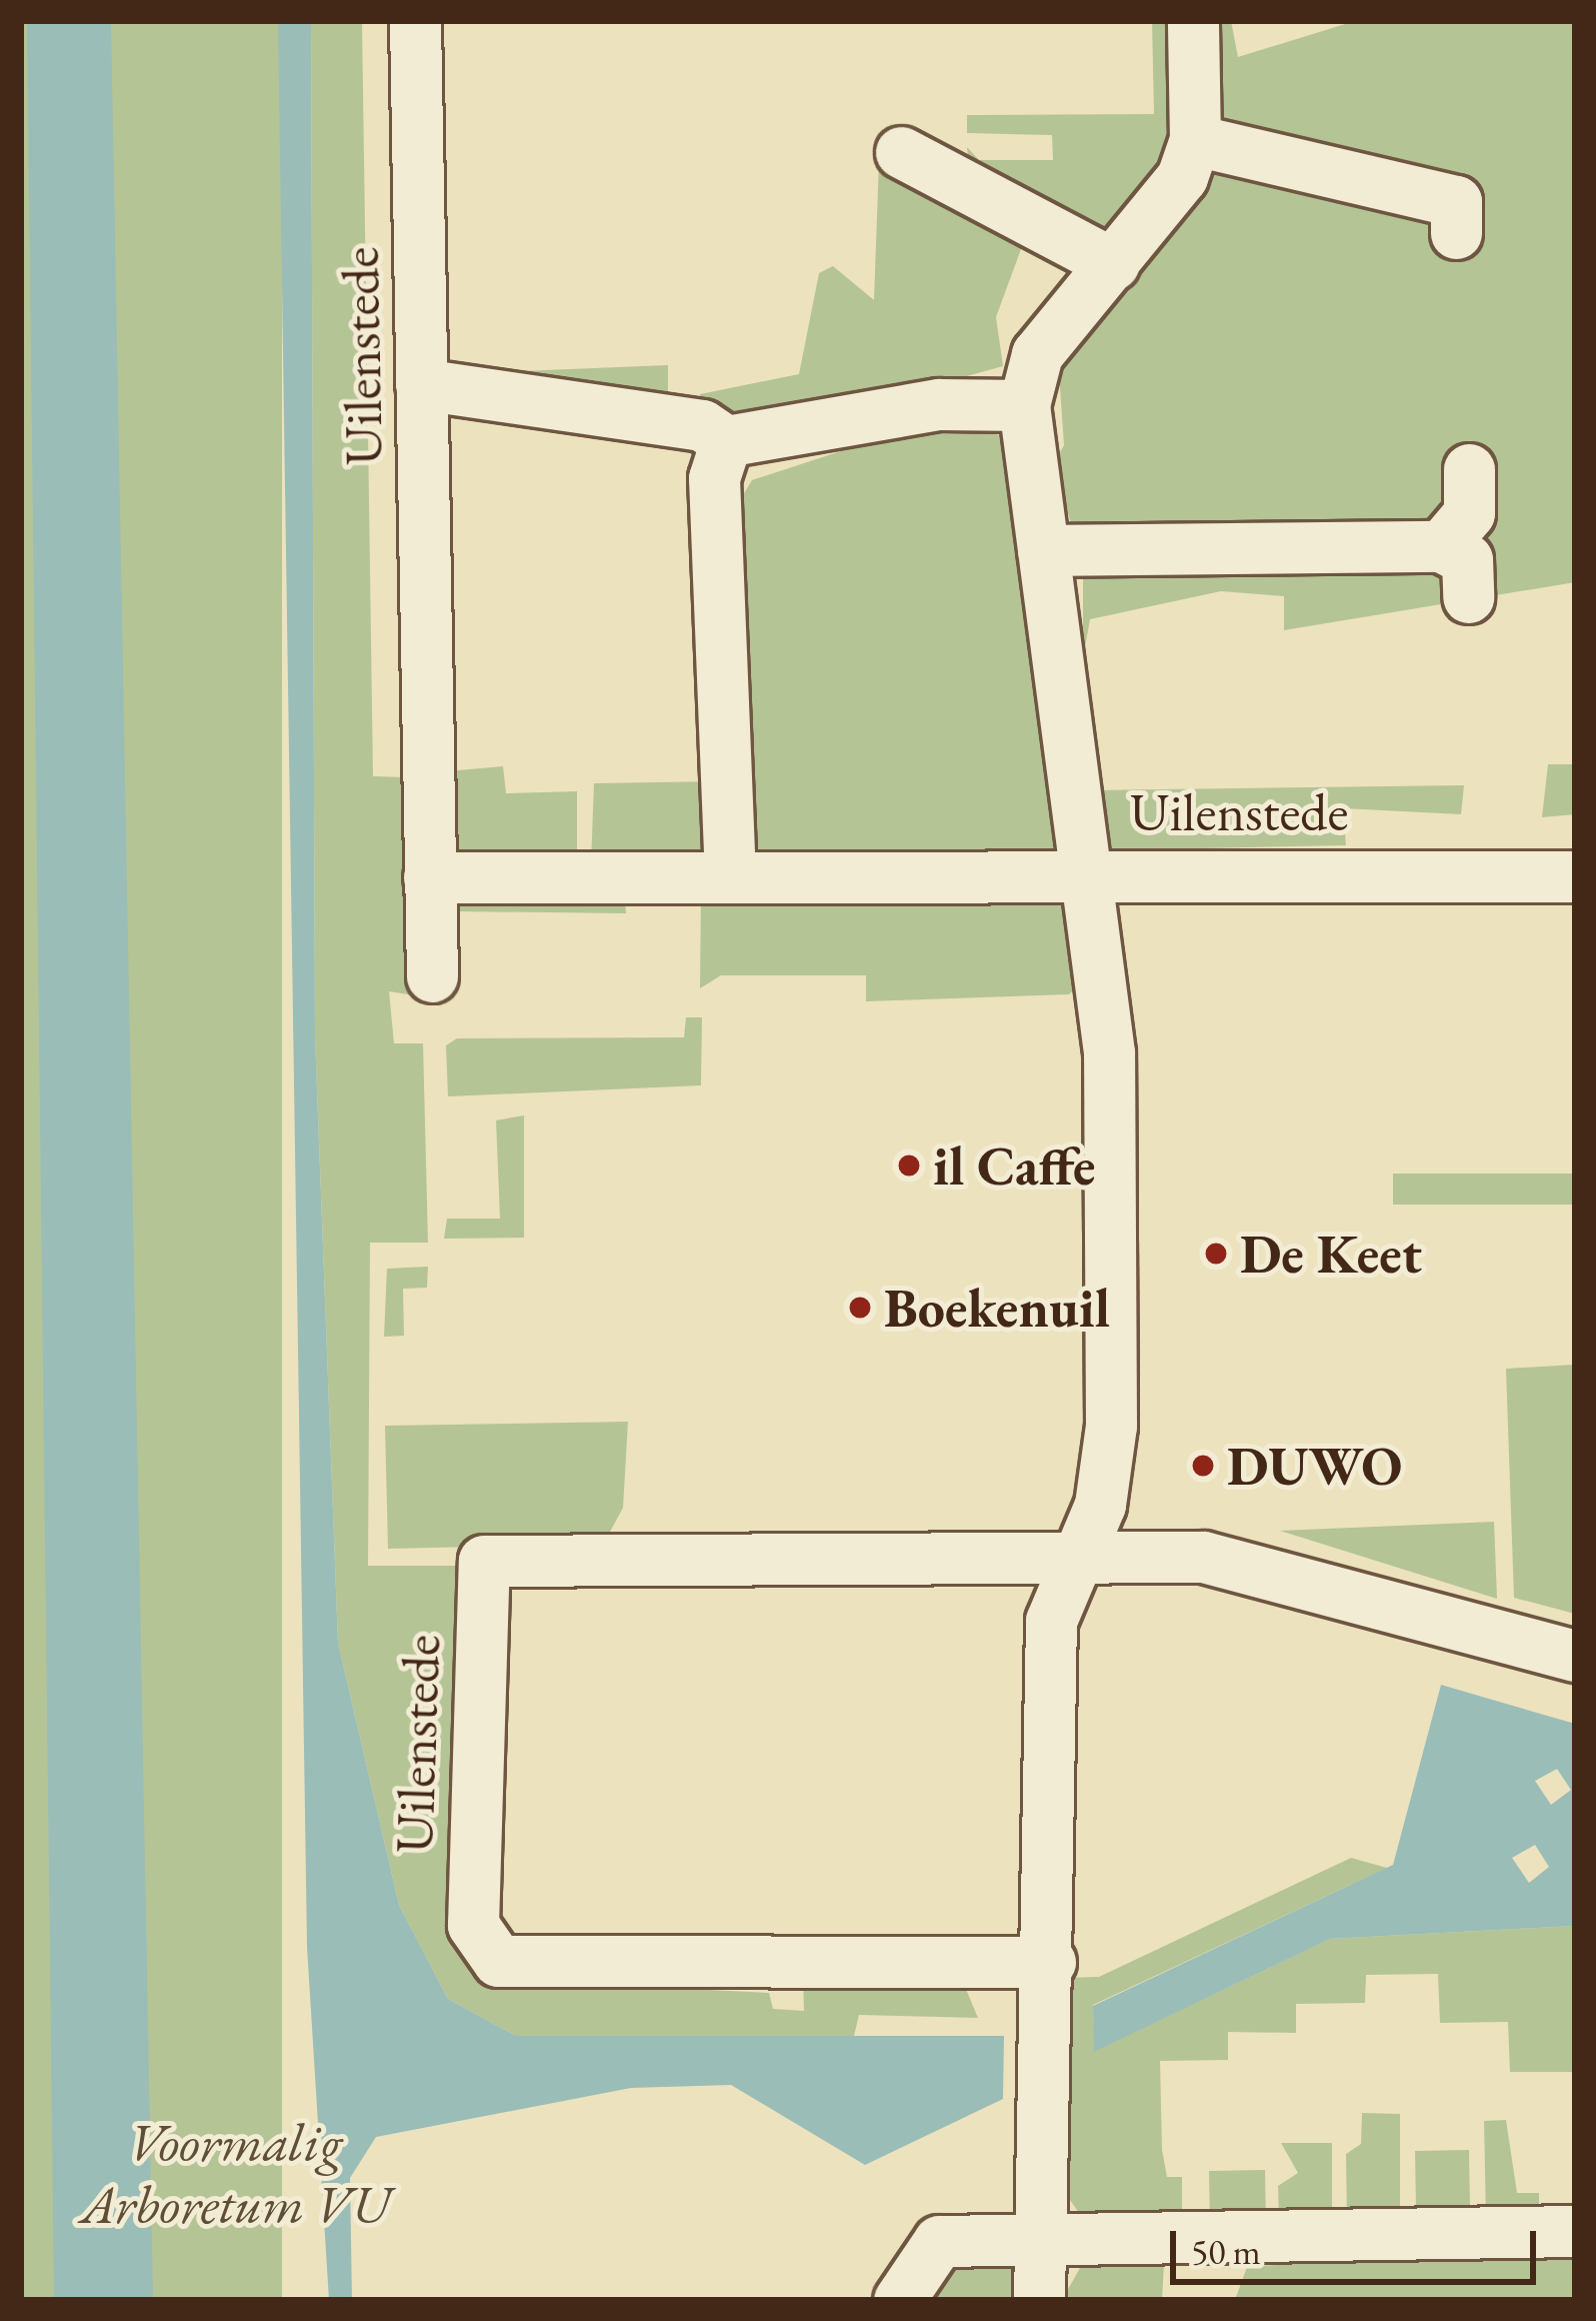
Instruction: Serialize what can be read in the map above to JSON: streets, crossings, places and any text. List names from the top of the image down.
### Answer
{
  "streets": {
    "street": ["Uilenstede"]
  },
  "parks": ["Voormalig Arboretum VU"],
  "places": [
    "il Caffe",
    "De Keet",
    "Boekenuil",
    "DUWO"
  ],
  "scale_bar": "50 m"
}
